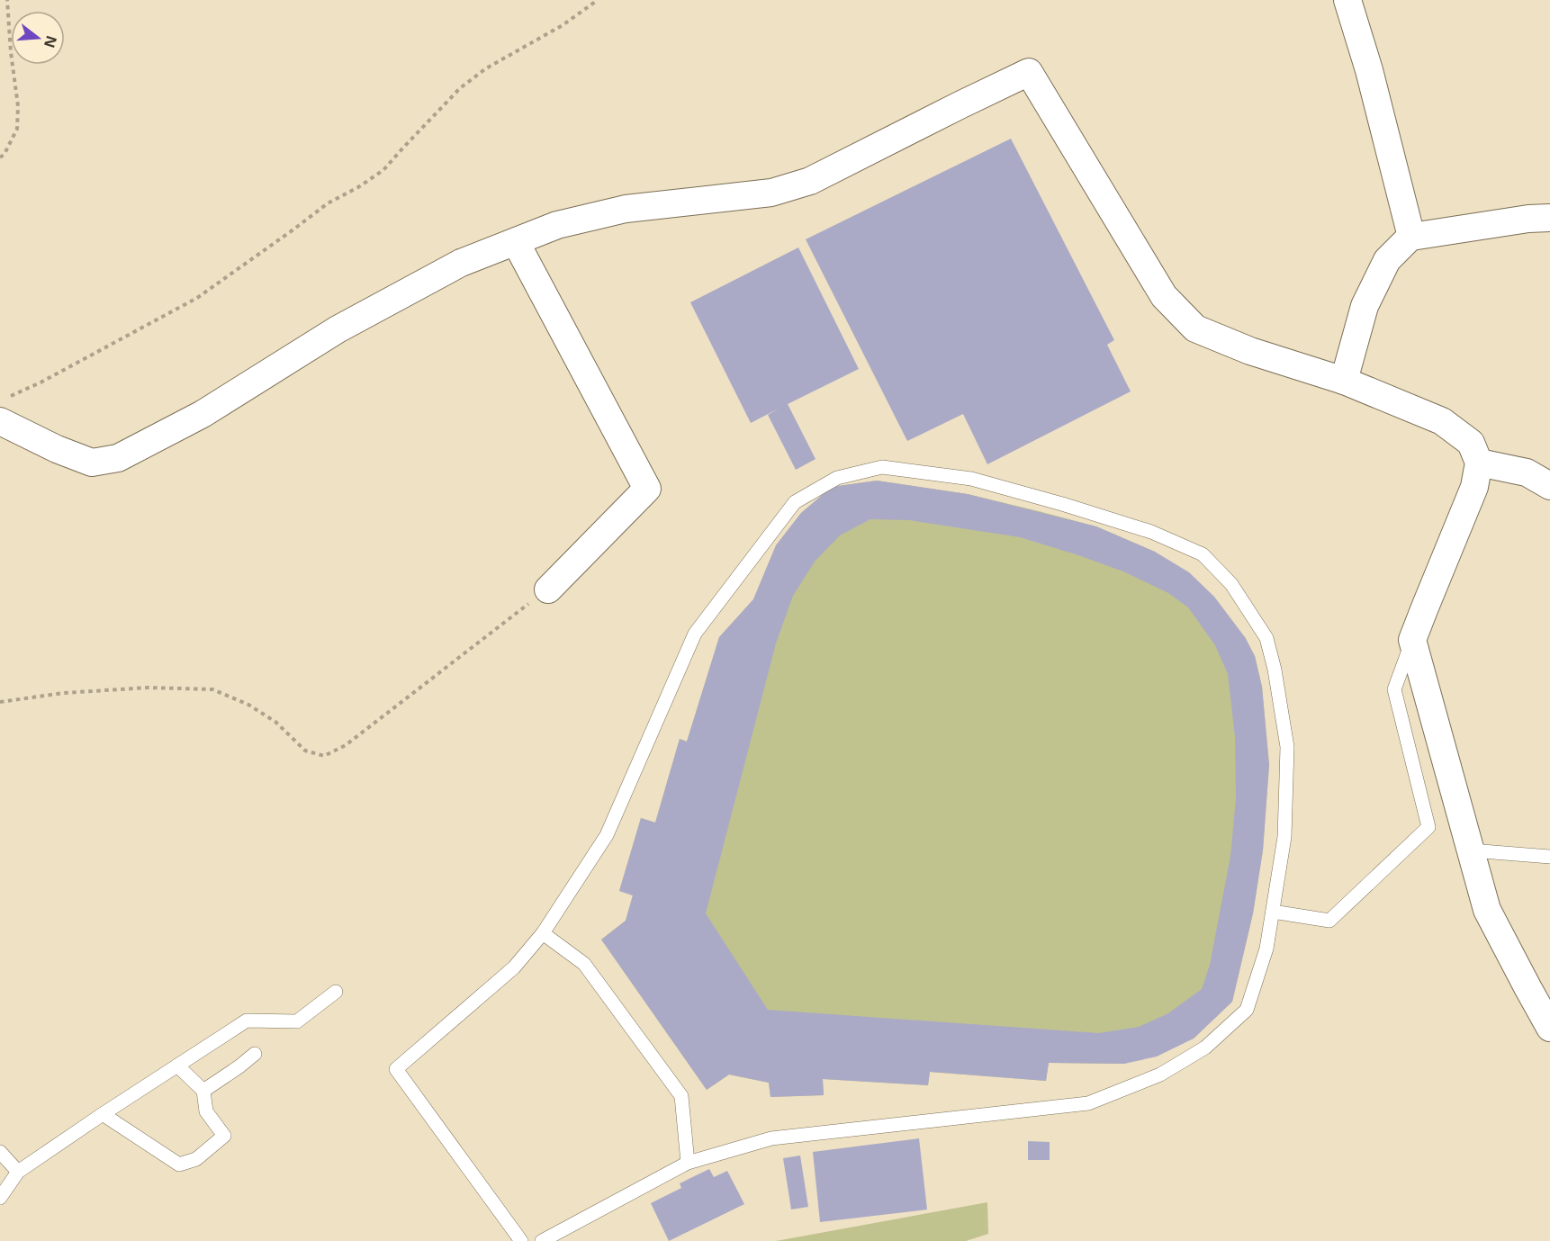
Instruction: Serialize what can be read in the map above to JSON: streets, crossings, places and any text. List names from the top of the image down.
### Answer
{
  "north": "right"
}
